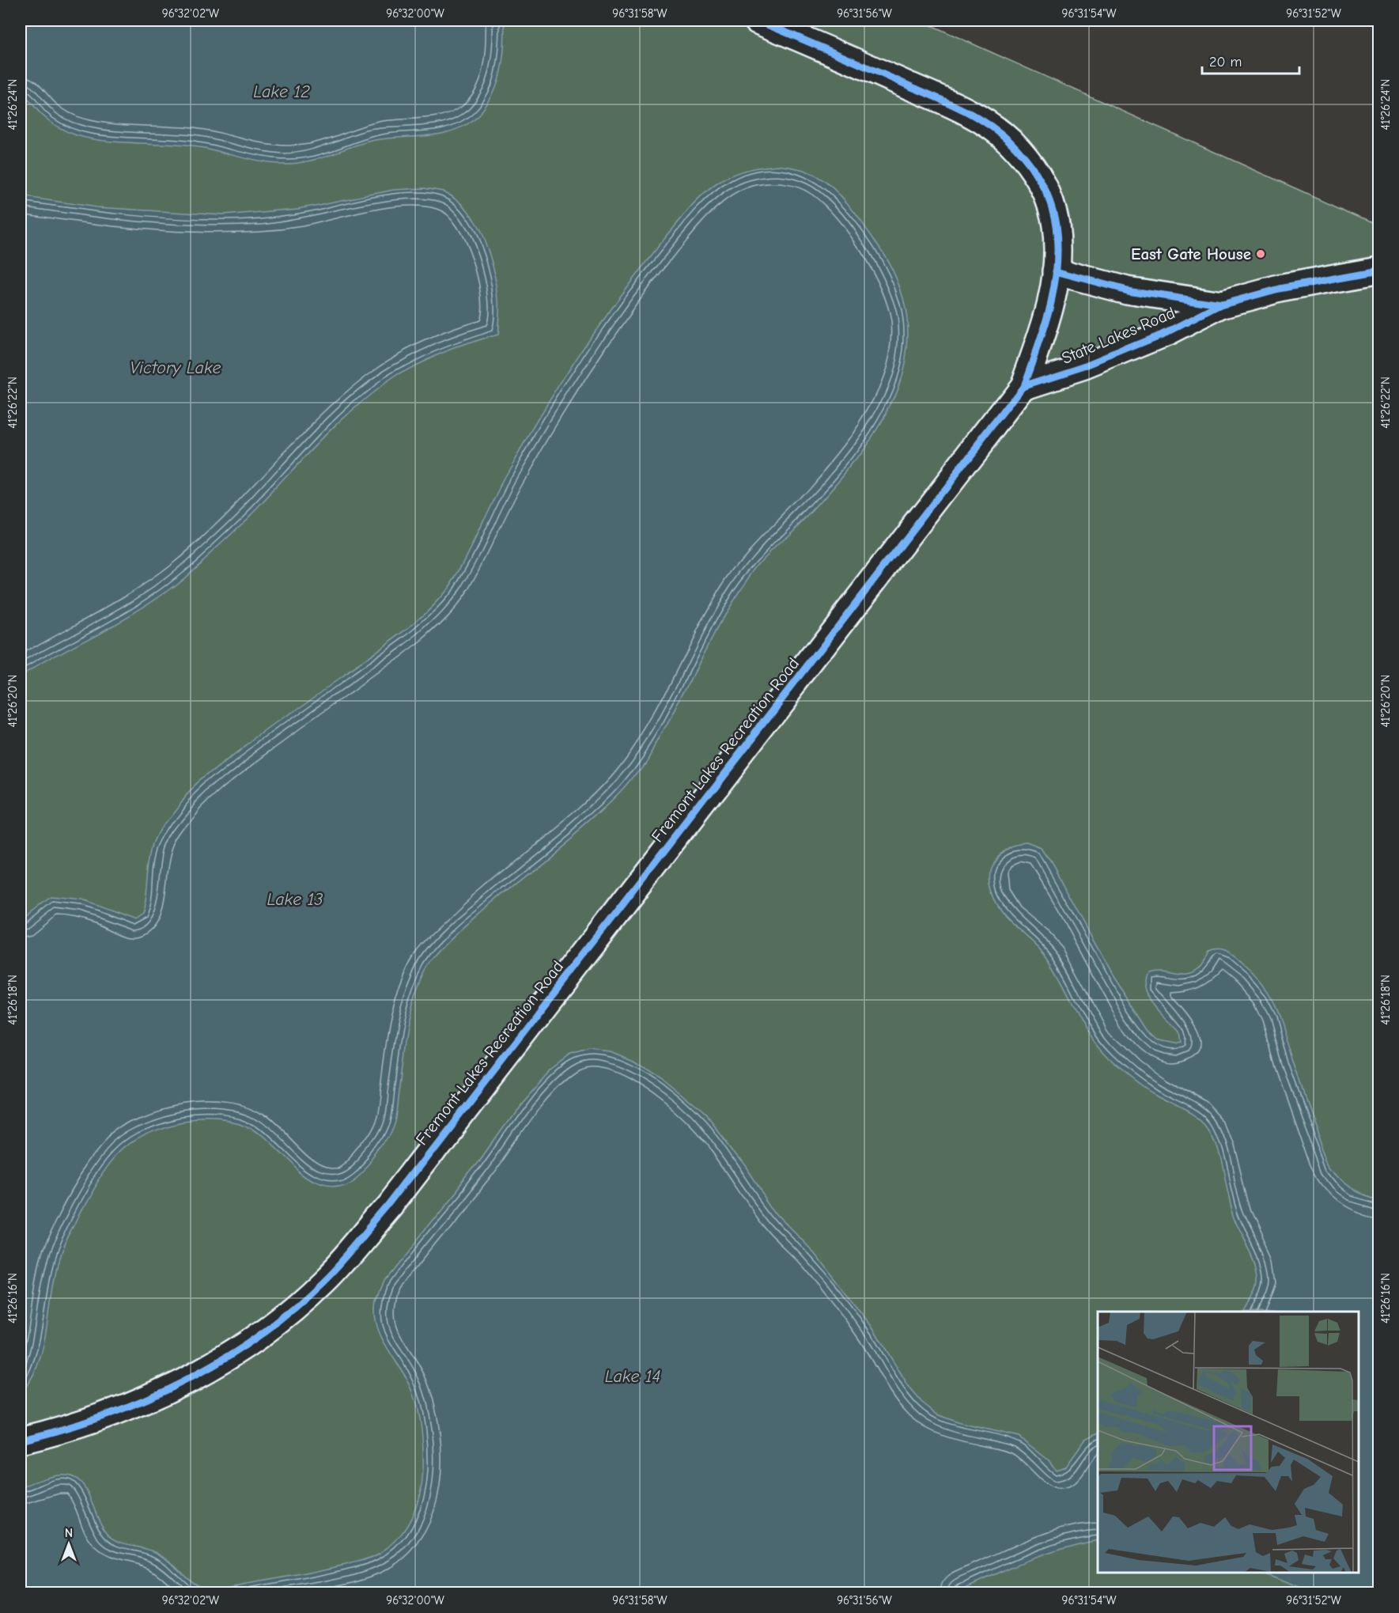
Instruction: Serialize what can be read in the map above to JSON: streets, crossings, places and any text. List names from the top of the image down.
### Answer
{
  "streets": {
    "street": ["State Lakes Road", "Fremont Lakes Recreation Road"]
  },
  "crossings": [
    ["State Lakes Road", "Fremont Lakes Recreation Road"]
  ],
  "water": [
    "Lake 12",
    "Victory Lake",
    "Lake 13",
    "Lake 14"
  ],
  "places": ["East Gate House"],
  "scale_bar": "20 m",
  "north": "top",
  "coordinates": [
    "96°32'02\"W",
    "96°32'00\"W",
    "96°31'58\"W",
    "96°31'56\"W",
    "96°31'54\"W",
    "96°31'52\"W",
    "41°26'24\"N",
    "41°26'22\"N",
    "41°26'20\"N",
    "41°26'18\"N",
    "41°26'16\"N"
  ]
}
